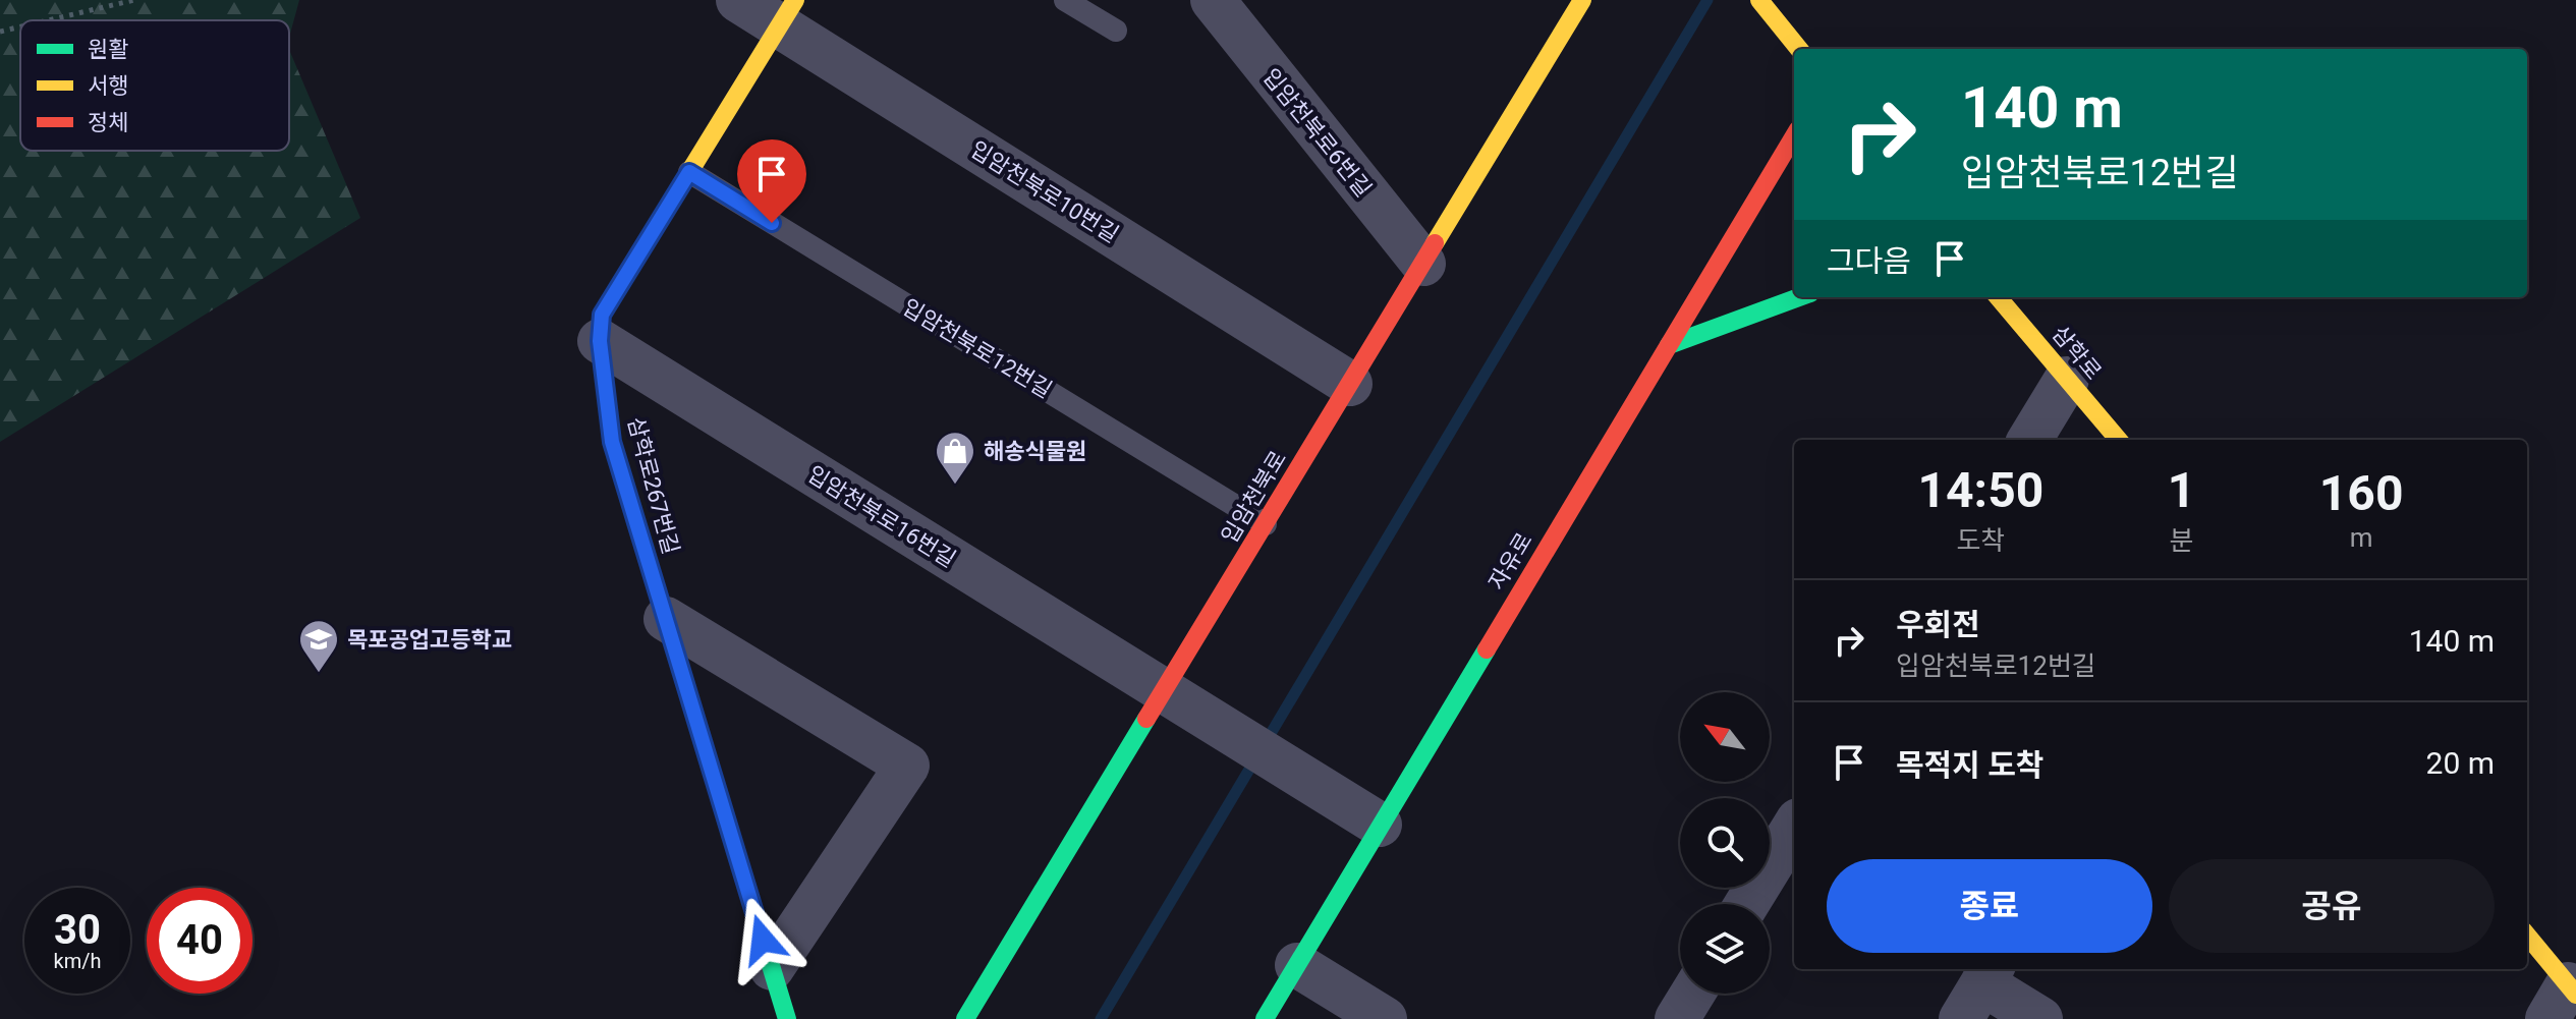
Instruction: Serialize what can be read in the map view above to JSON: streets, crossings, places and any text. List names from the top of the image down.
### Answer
{
  "streets": {
    "street": [
      "입암천북로6번길",
      "입암천북로10번길",
      "삼학로",
      "삼학로267번길",
      "입암천북로",
      "입암천북로16번길",
      "자유로"
    ],
    "lane": ["입암천북로12번길"]
  },
  "crossings": [
    ["입암천북로6번길", "입암천북로"],
    ["입암천북로10번길", "삼학로267번길"],
    ["입암천북로10번길", "입암천북로"],
    ["입암천북로12번길", "삼학로267번길"],
    ["입암천북로12번길", "입암천북로"],
    ["삼학로267번길", "입암천북로16번길"],
    ["입암천북로", "입암천북로16번길"],
    ["입암천북로16번길", "자유로"]
  ],
  "places": {
    "shop": ["해송식물원"],
    "school or university": ["목포공업고등학교"]
  },
  "legend": ["원활", "서행", "정체"],
  "north": "top left",
  "page": {
    "turn": ["140 m", "입암천북로12번길"],
    "then": "그다음",
    "eta": [
      "14:50",
      "도착",
      "1",
      "분",
      "160",
      "m"
    ],
    "list": [
      {
        "name": "우회전",
        "note": "입암천북로12번길",
        "value": "140 m"
      },
      {
        "name": "목적지 도착",
        "value": "20 m"
      }
    ],
    "buttons": ["종료", "공유"],
    "speed": "30 km/h",
    "limit": "40"
  }
}
